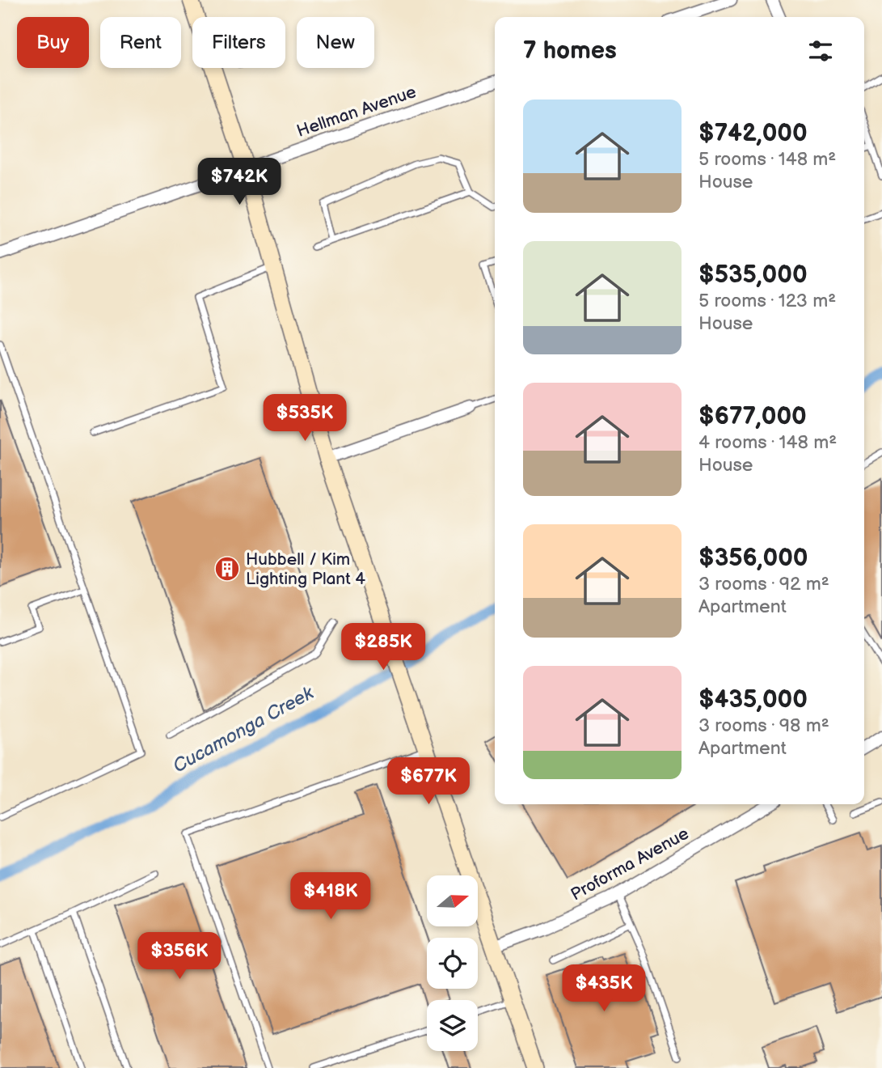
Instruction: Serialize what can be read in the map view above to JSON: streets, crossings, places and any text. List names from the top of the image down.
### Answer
{
  "streets": {
    "street": ["Hellman Avenue", "Proforma Avenue"]
  },
  "water": ["Cucamonga Creek"],
  "places": {
    "building": ["Hubbell / Kim Lighting Plant 4"]
  },
  "north": "right",
  "page": {
    "chip": [
      "Buy",
      "Rent",
      "Filters",
      "New"
    ],
    "heading": "7 homes",
    "list": [
      {
        "name": "$742,000",
        "note": "5 rooms · 148 m² · House"
      },
      {
        "name": "$535,000",
        "note": "5 rooms · 123 m² · House"
      },
      {
        "name": "$677,000",
        "note": "4 rooms · 148 m² · House"
      },
      {
        "name": "$356,000",
        "note": "3 rooms · 92 m² · Apartment"
      },
      {
        "name": "$435,000",
        "note": "3 rooms · 98 m² · Apartment"
      }
    ],
    "price": [
      "$742K",
      "$535K",
      "$285K",
      "$677K",
      "$418K",
      "$356K",
      "$435K"
    ]
  }
}
